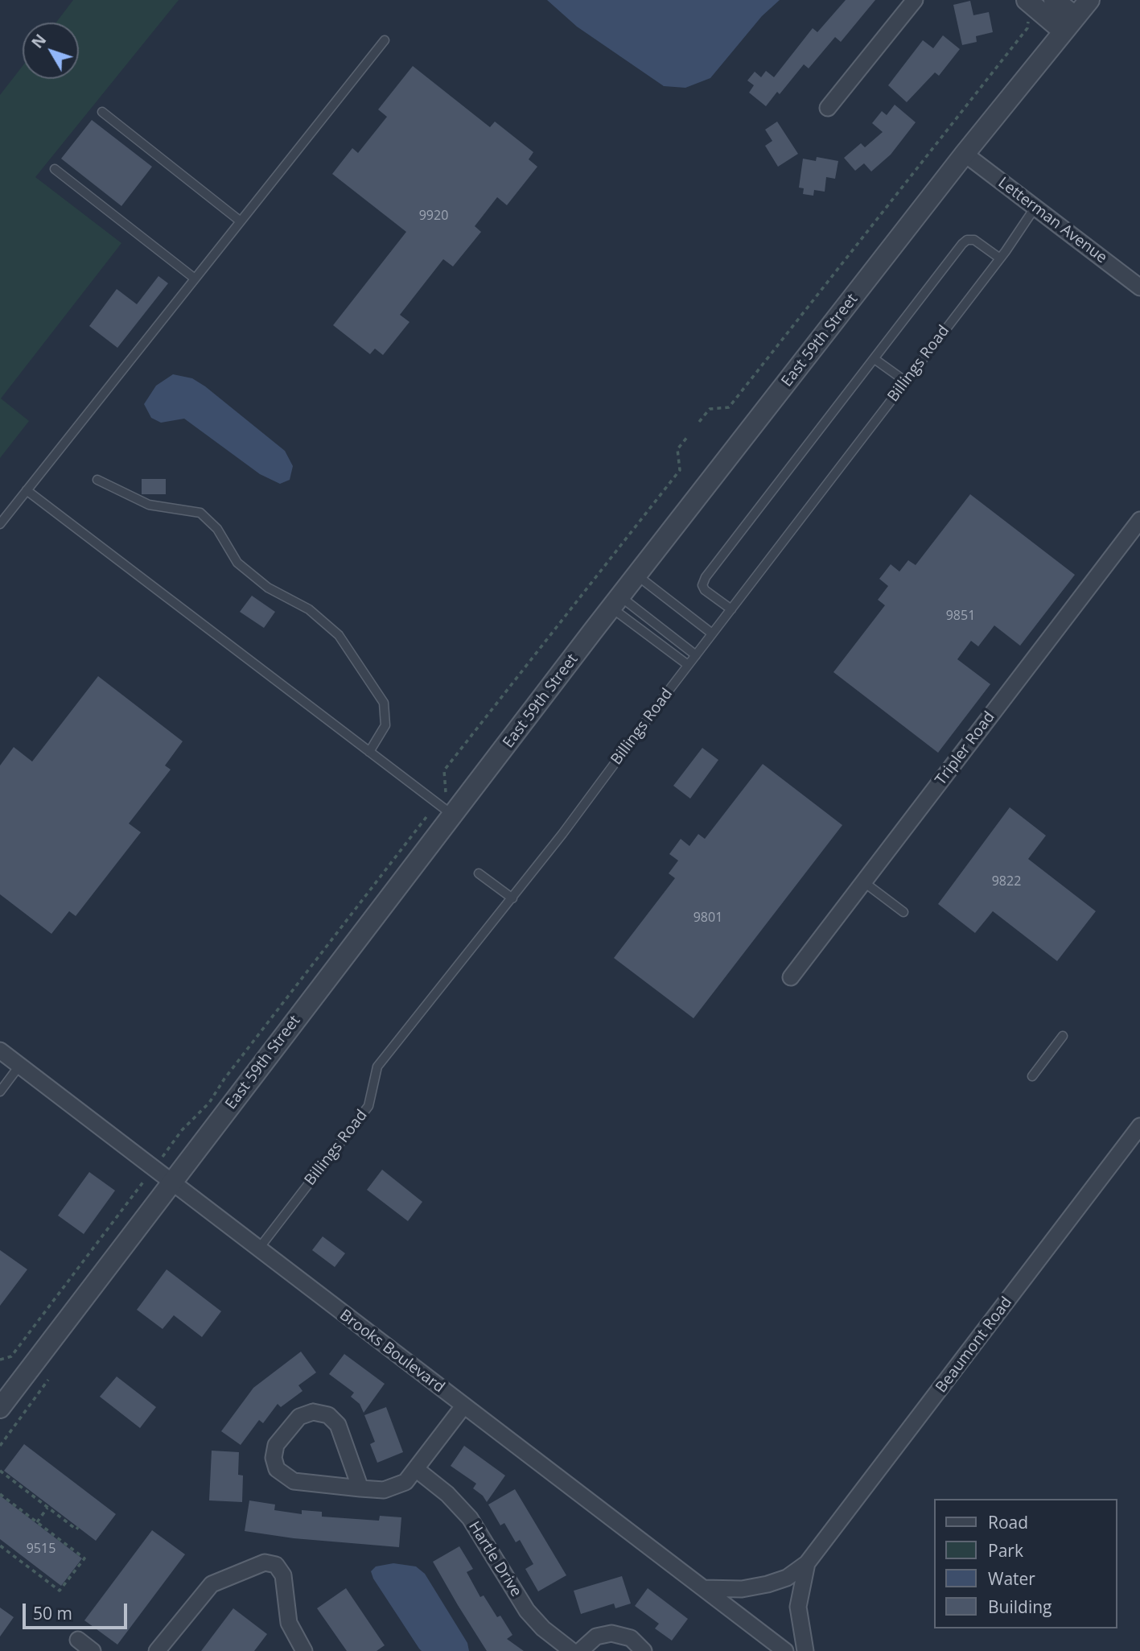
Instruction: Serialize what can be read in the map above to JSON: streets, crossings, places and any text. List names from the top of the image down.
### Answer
{
  "streets": {
    "street": [
      "Letterman Avenue",
      "East 59th Street",
      "Tripler Road",
      "Beaumont Road",
      "Brooks Boulevard",
      "Hartle Drive"
    ],
    "lane": ["Billings Road"]
  },
  "crossings": [
    ["Letterman Avenue", "East 59th Street"],
    ["Letterman Avenue", "Billings Road"],
    ["East 59th Street", "Brooks Boulevard"],
    ["Billings Road", "Brooks Boulevard"],
    ["Beaumont Road", "Brooks Boulevard"]
  ],
  "house_numbers": [
    "9920",
    "9851",
    "9822",
    "9801",
    "9515"
  ],
  "legend": [
    "Road",
    "Park",
    "Water",
    "Building"
  ],
  "scale_bar": "50 m",
  "north": "top left"
}
